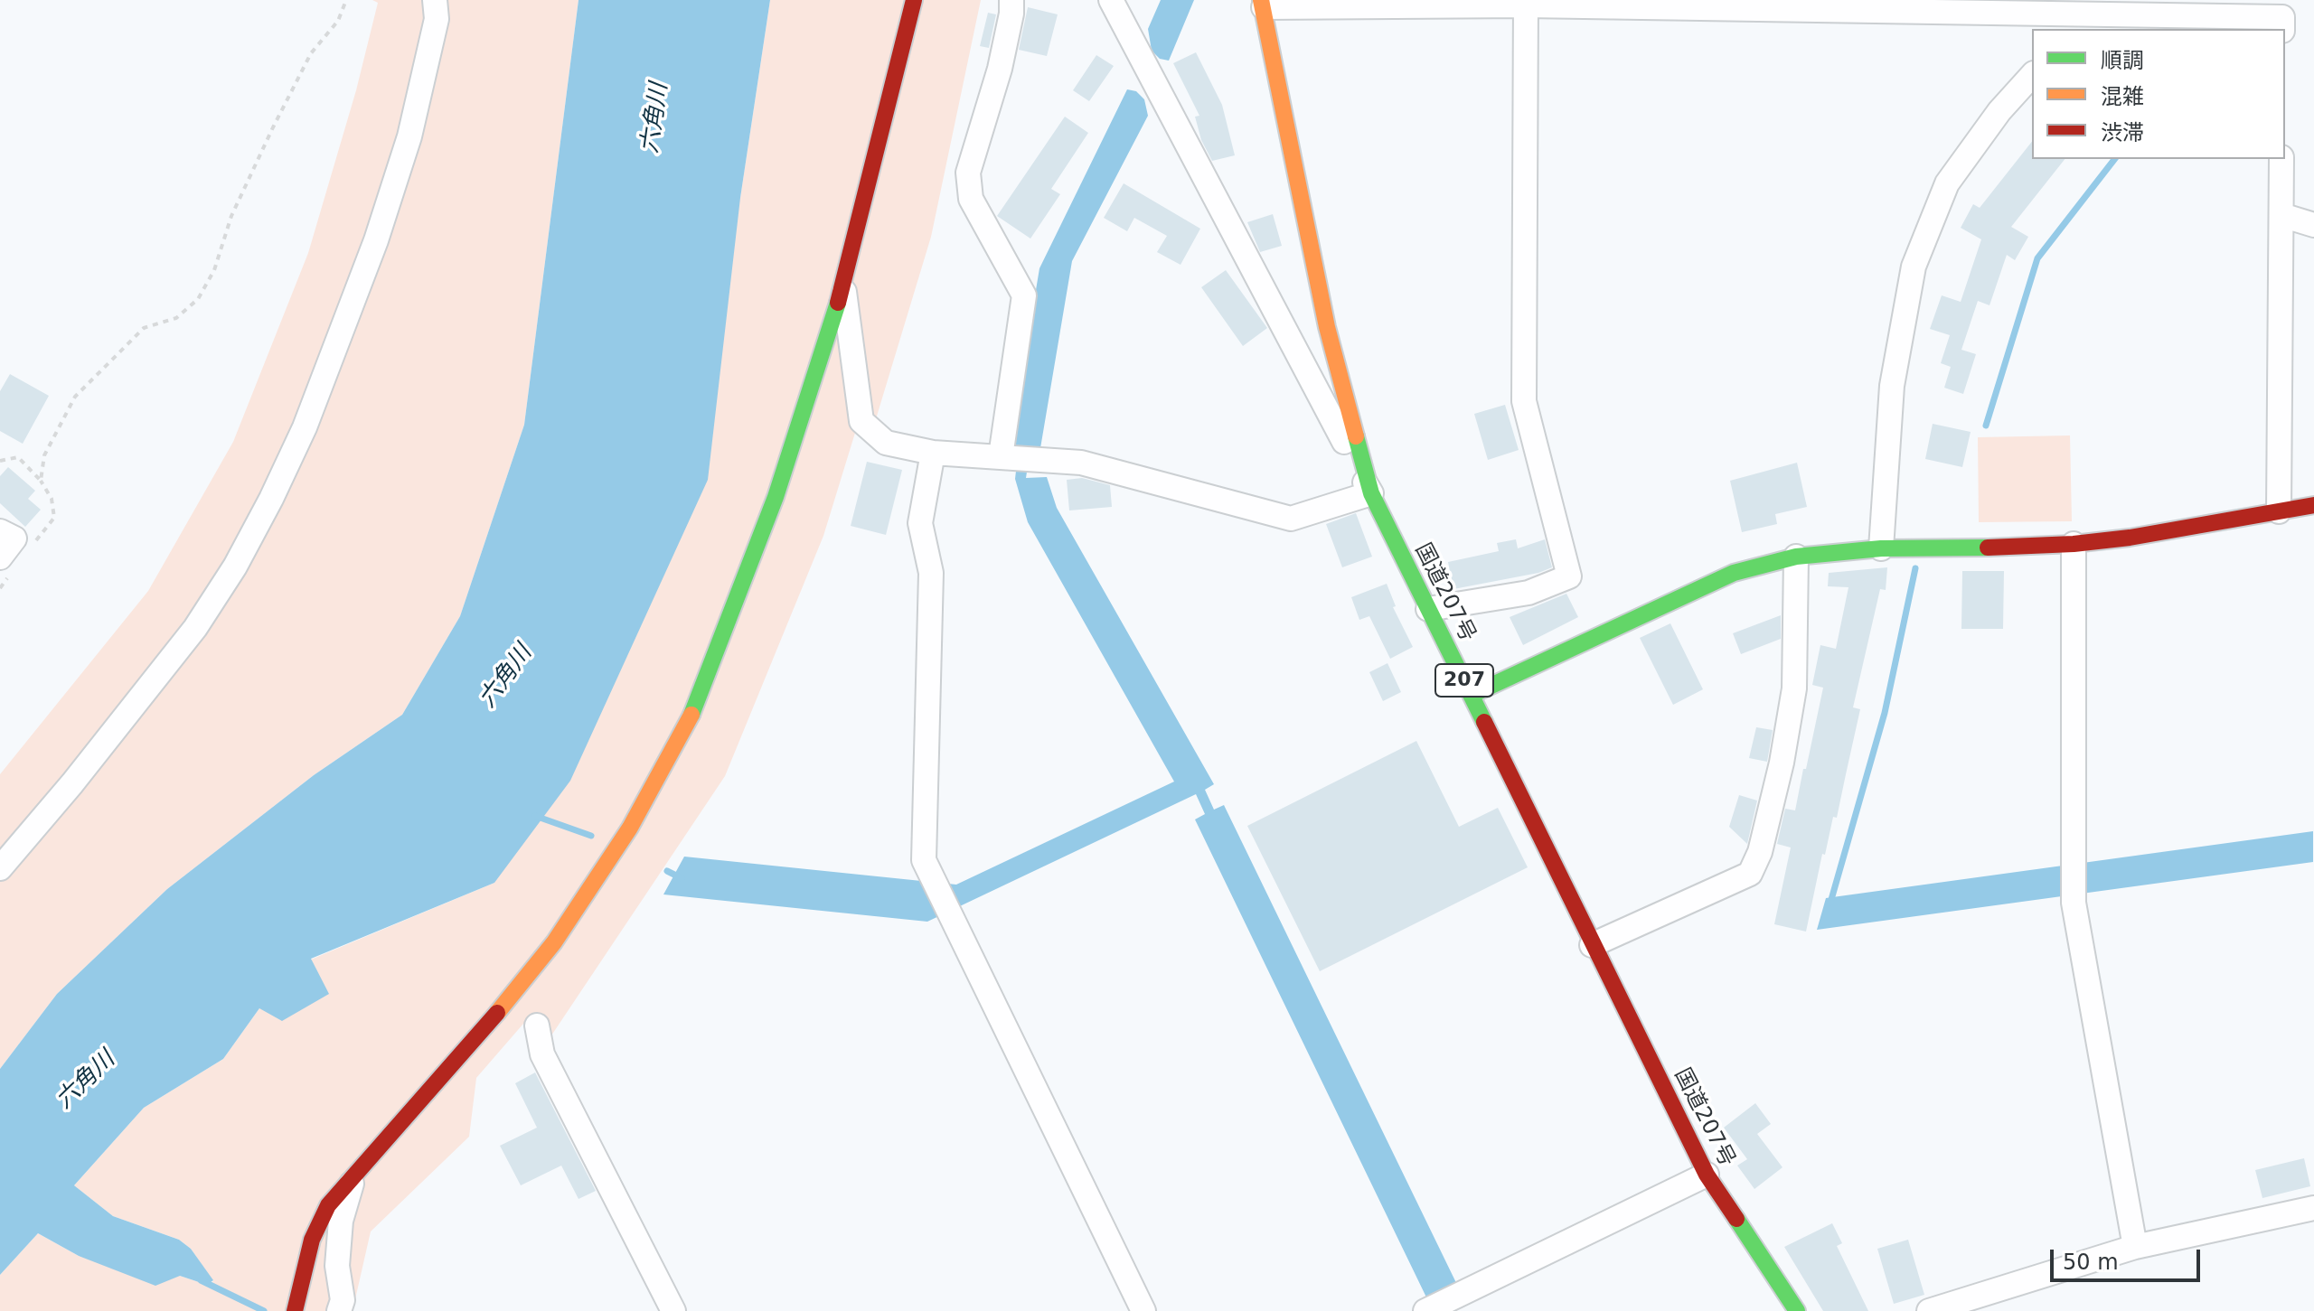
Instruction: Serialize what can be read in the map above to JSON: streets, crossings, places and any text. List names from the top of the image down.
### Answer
{
  "streets": {
    "main road": ["国道207号", "207"]
  },
  "water": ["六角川"],
  "legend": ["順調", "混雑", "渋滞"],
  "scale_bar": "50 m"
}
